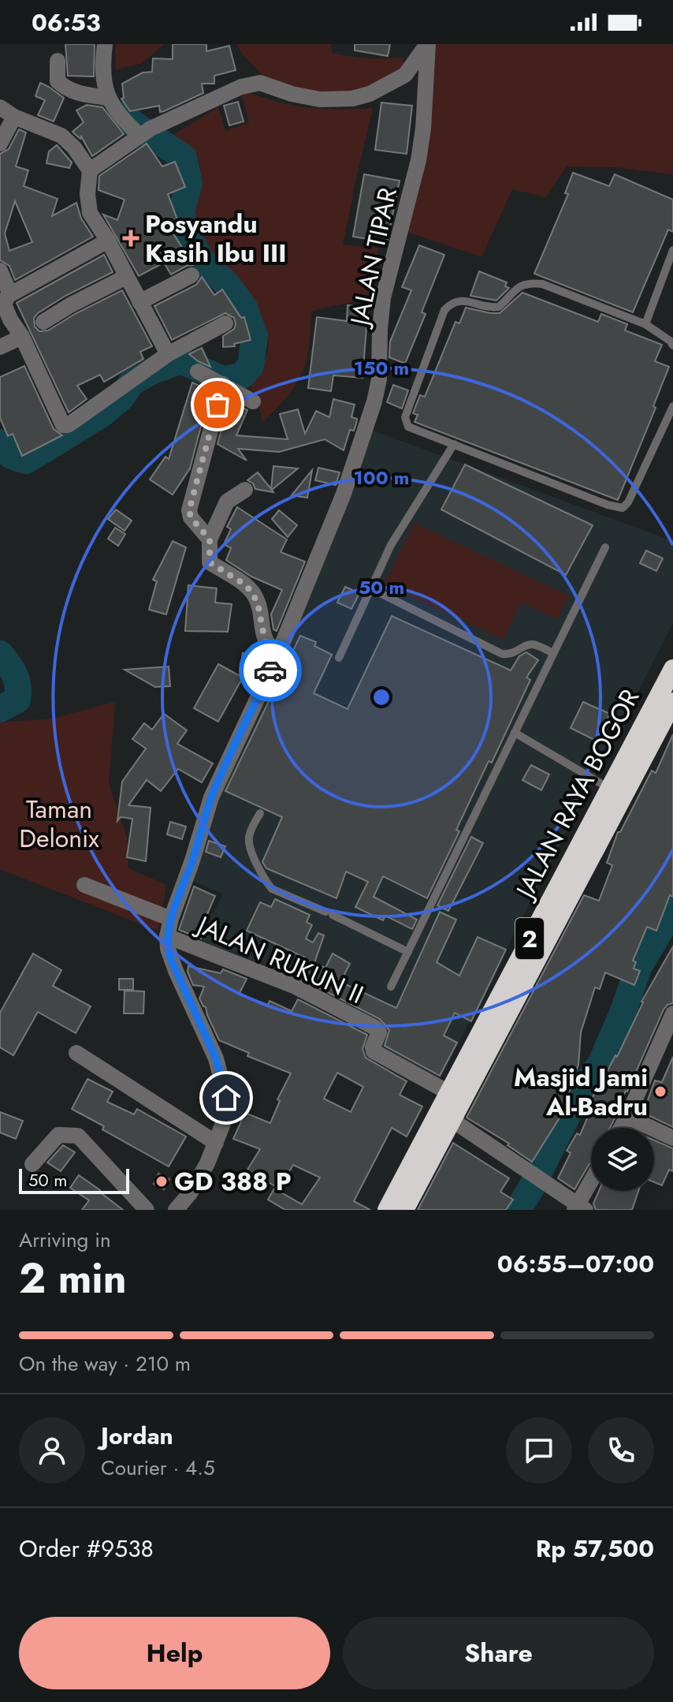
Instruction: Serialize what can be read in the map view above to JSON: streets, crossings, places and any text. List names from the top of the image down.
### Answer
{
  "streets": {
    "highway": ["JALAN RAYA BOGOR", "2"],
    "street": ["JALAN TIPAR", "JALAN RUKUN II"]
  },
  "crossings": [
    ["JALAN TIPAR", "JALAN RUKUN II"],
    ["JALAN RAYA BOGOR", "JALAN RUKUN II"]
  ],
  "parks": ["Taman Delonix"],
  "places": {
    "health": ["Posyandu Kasih Ibu III"],
    "other": ["Masjid Jami Al-Badru", "GD 388 P"]
  },
  "scale_bar": "50 m",
  "page": {
    "status": "06:53",
    "scale": "50 m",
    "heading": ["2 min", "Arriving in", "06:55–07:00"],
    "panel": [
      "Jordan",
      "Courier · 4.5",
      "Order #9538",
      "Rp 57,500"
    ],
    "bar": "On the way · 210 m",
    "buttons": ["Help", "Share"]
  },
  "rings": ["150 m", "100 m", "50 m"]
}
